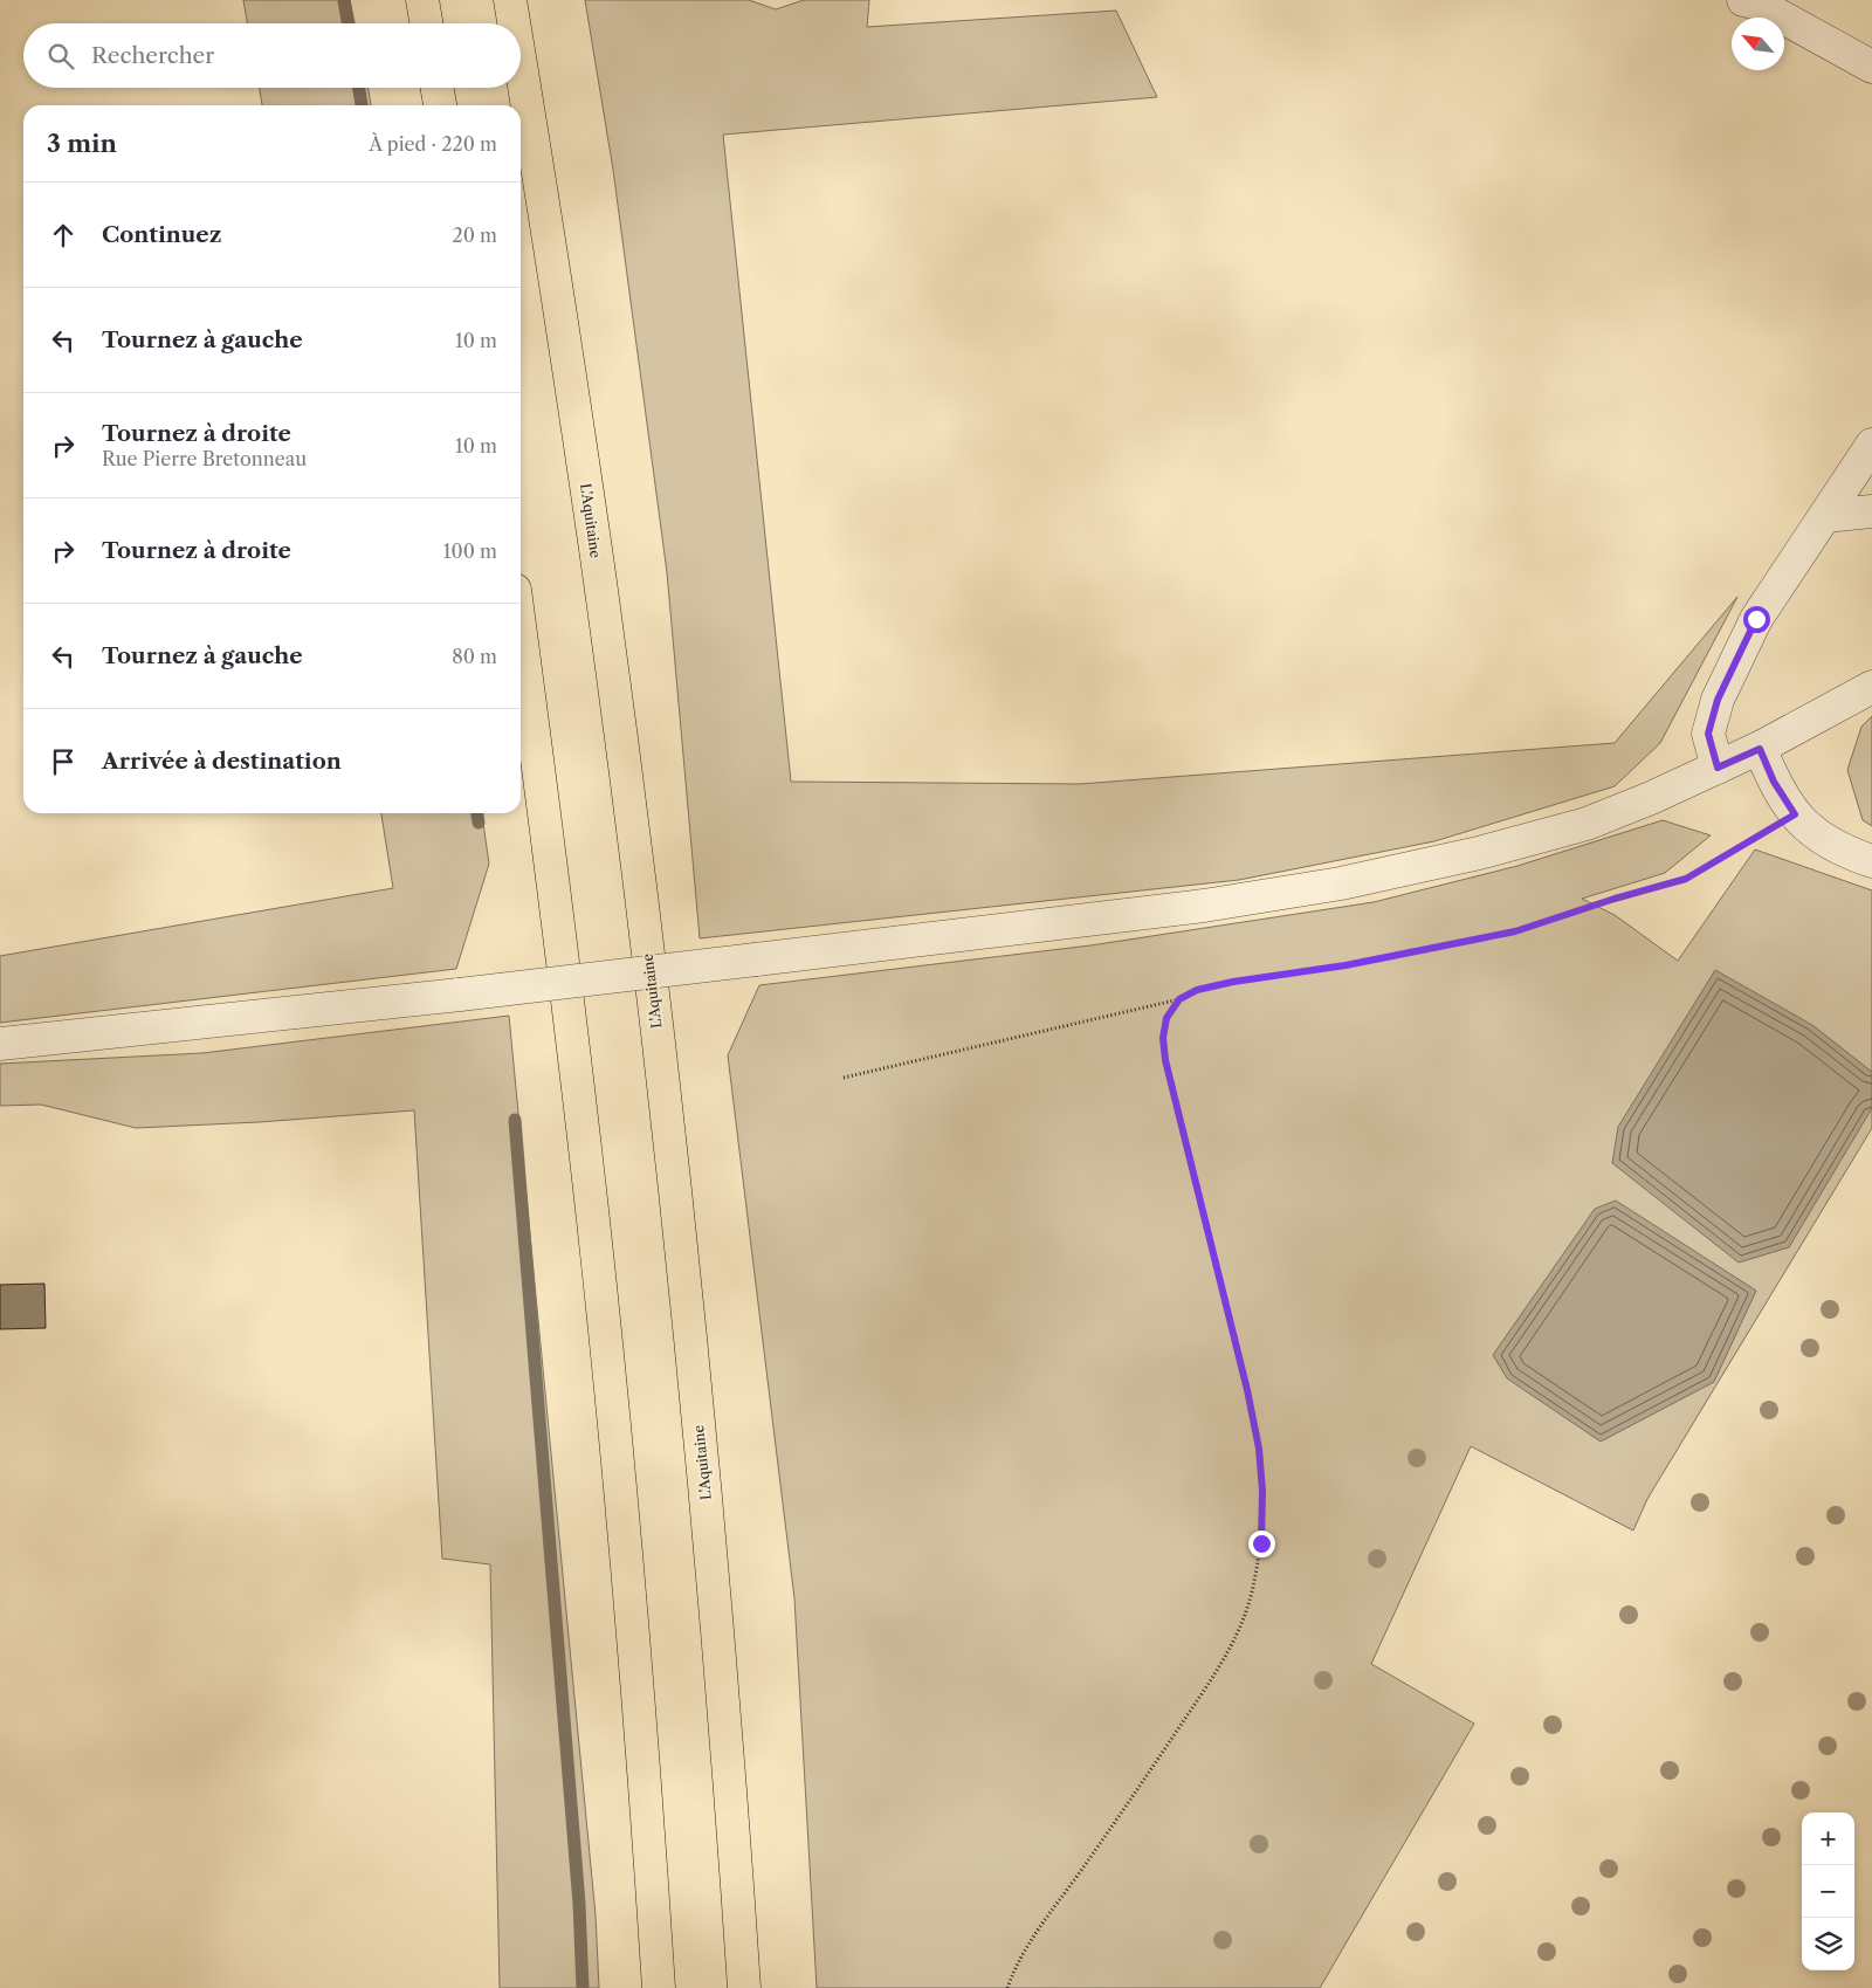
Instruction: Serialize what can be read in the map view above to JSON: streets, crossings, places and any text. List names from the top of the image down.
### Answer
{
  "streets": {
    "highway": ["L'Aquitaine"]
  },
  "north": "top left",
  "page": {
    "search": "Rechercher",
    "heading": ["3 min", "À pied · 220 m"],
    "list": [
      ["Continuez", "20 m"],
      ["Tournez à gauche", "10 m"],
      ["Tournez à droite", "Rue Pierre Bretonneau", "10 m"],
      ["Tournez à droite", "100 m"],
      ["Tournez à gauche", "80 m"],
      "Arrivée à destination"
    ],
    "map_buttons": ["+", "−"]
  }
}
